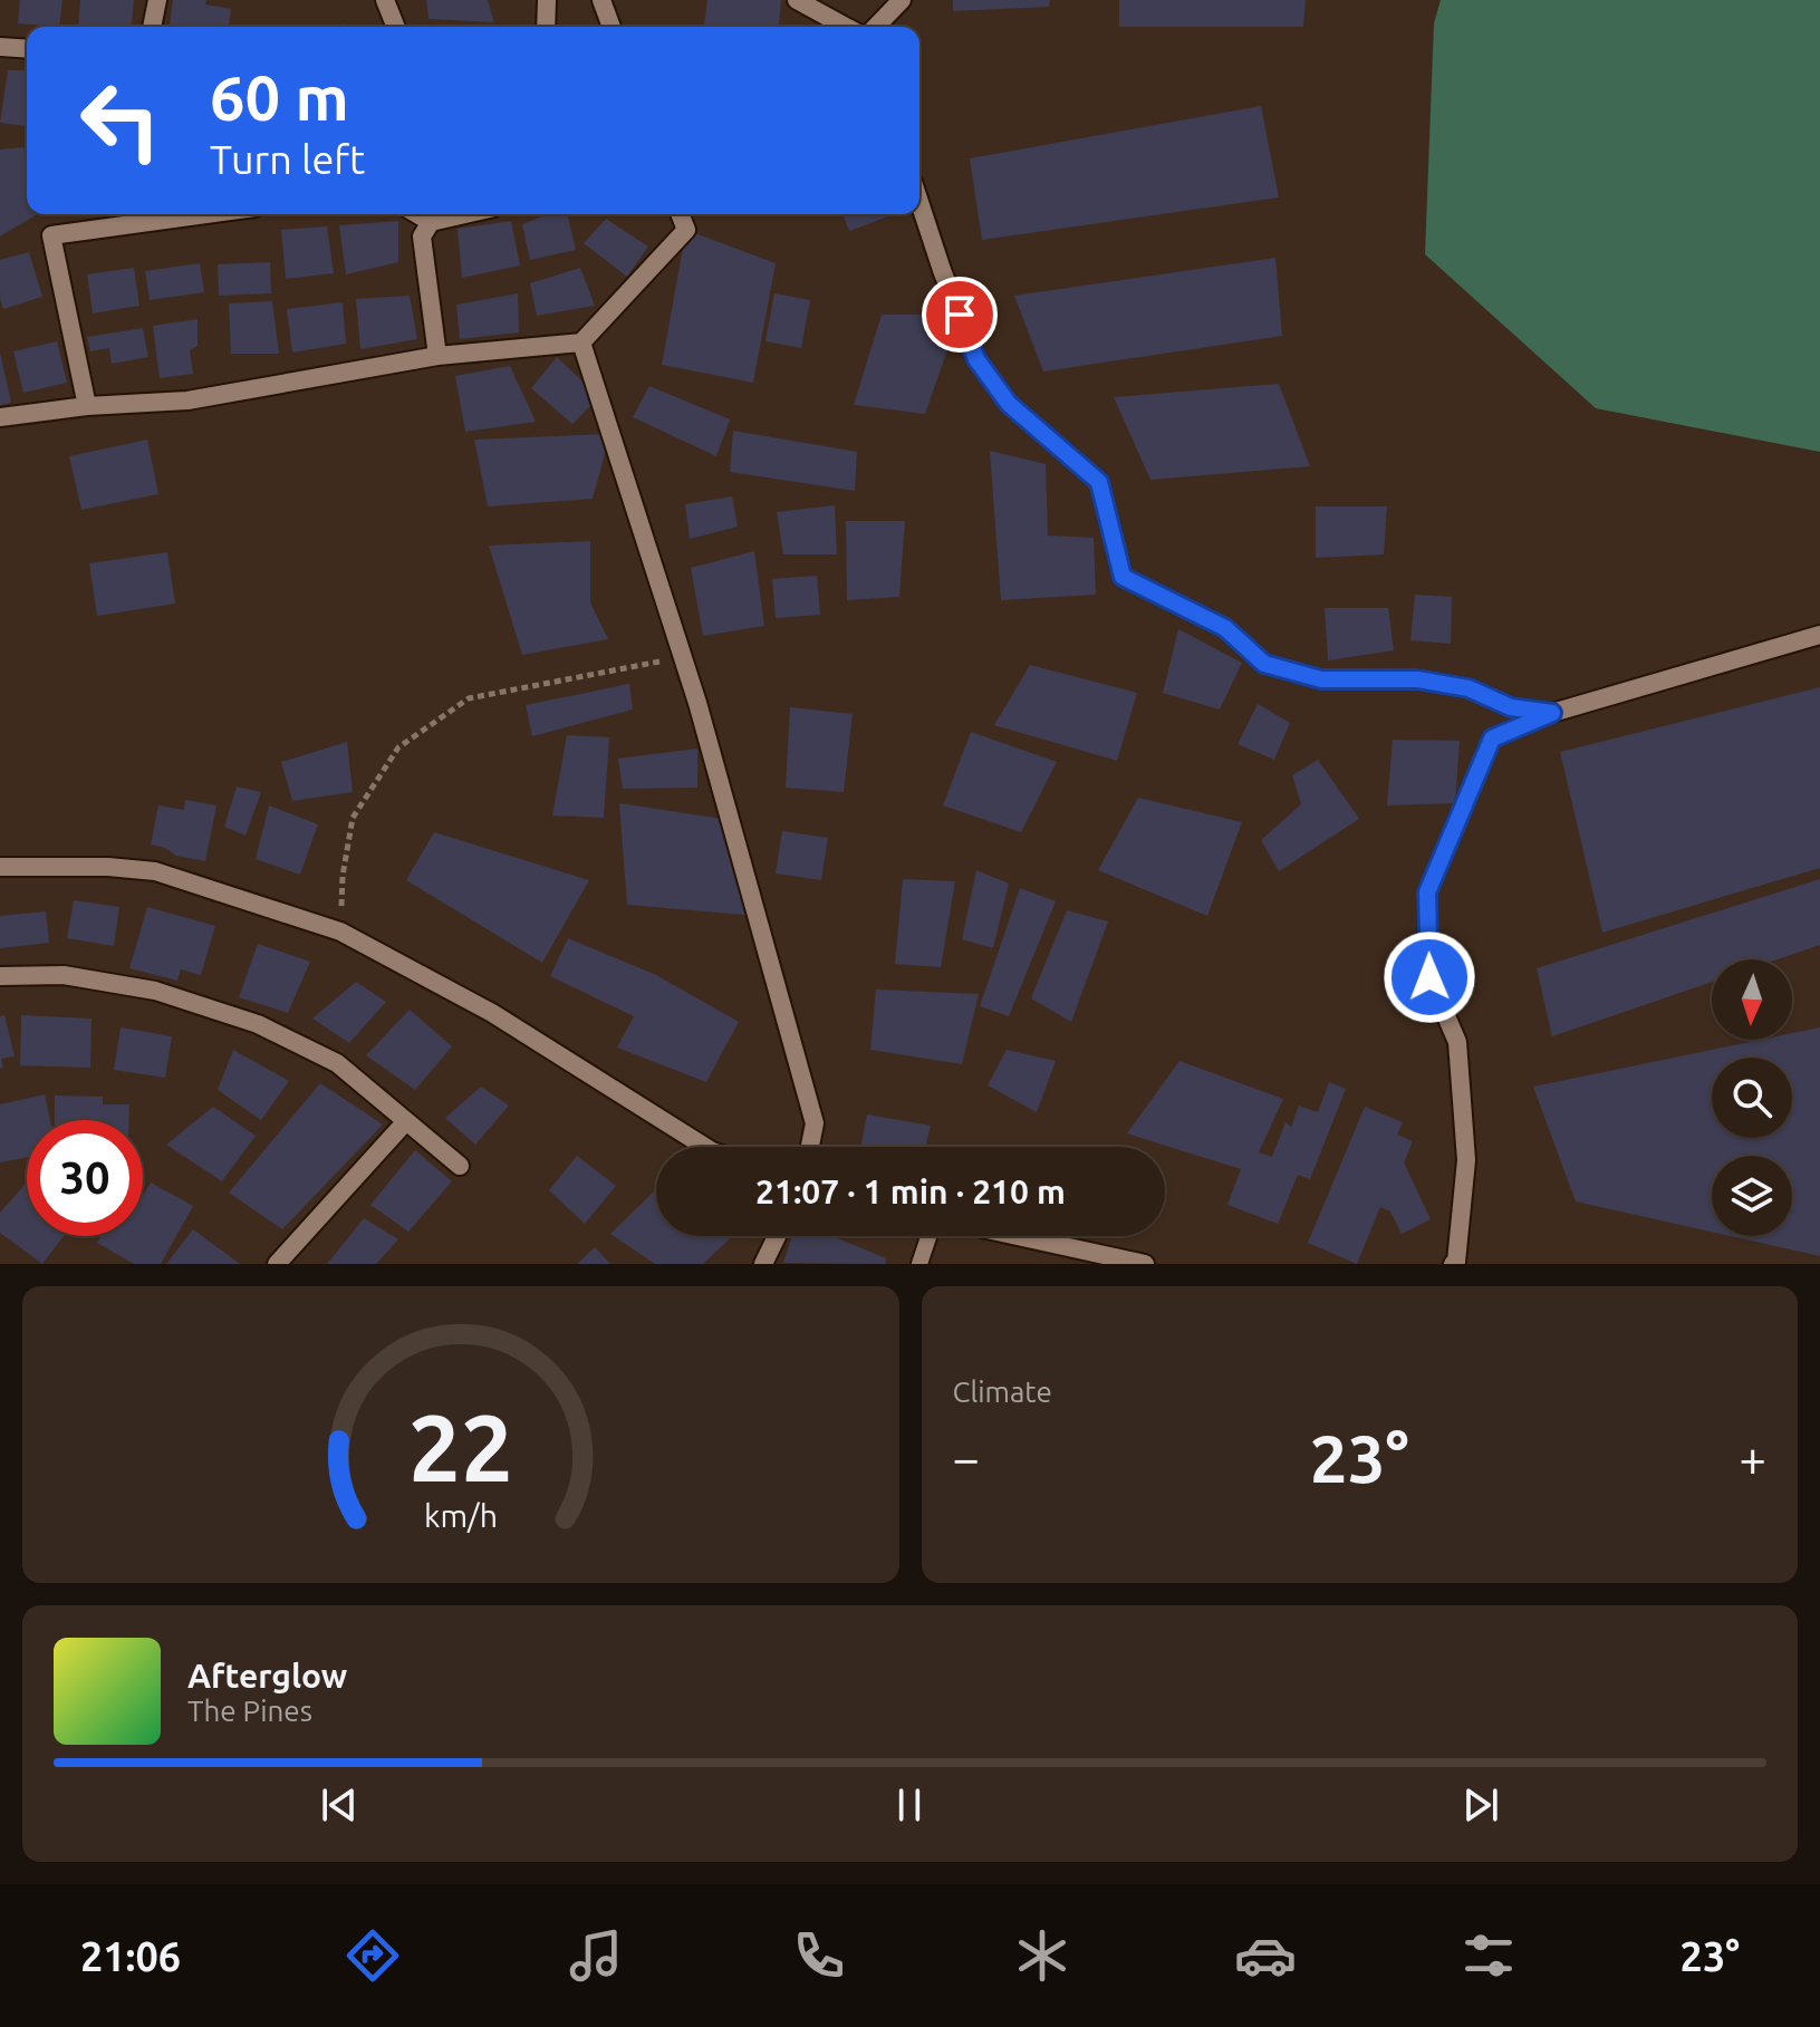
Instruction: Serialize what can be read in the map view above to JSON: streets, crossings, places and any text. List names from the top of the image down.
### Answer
{
  "north": "bottom",
  "page": {
    "turn": ["60 m", "Turn left"],
    "limit": "30",
    "trip": "21:07 · 1 min · 210 m",
    "tile": "Climate",
    "heat": ["−", "23°", "+"],
    "song": ["Afterglow", "The Pines"],
    "tabs": ["21:06", "23°"],
    "gauge": ["22", "km/h"]
  }
}
